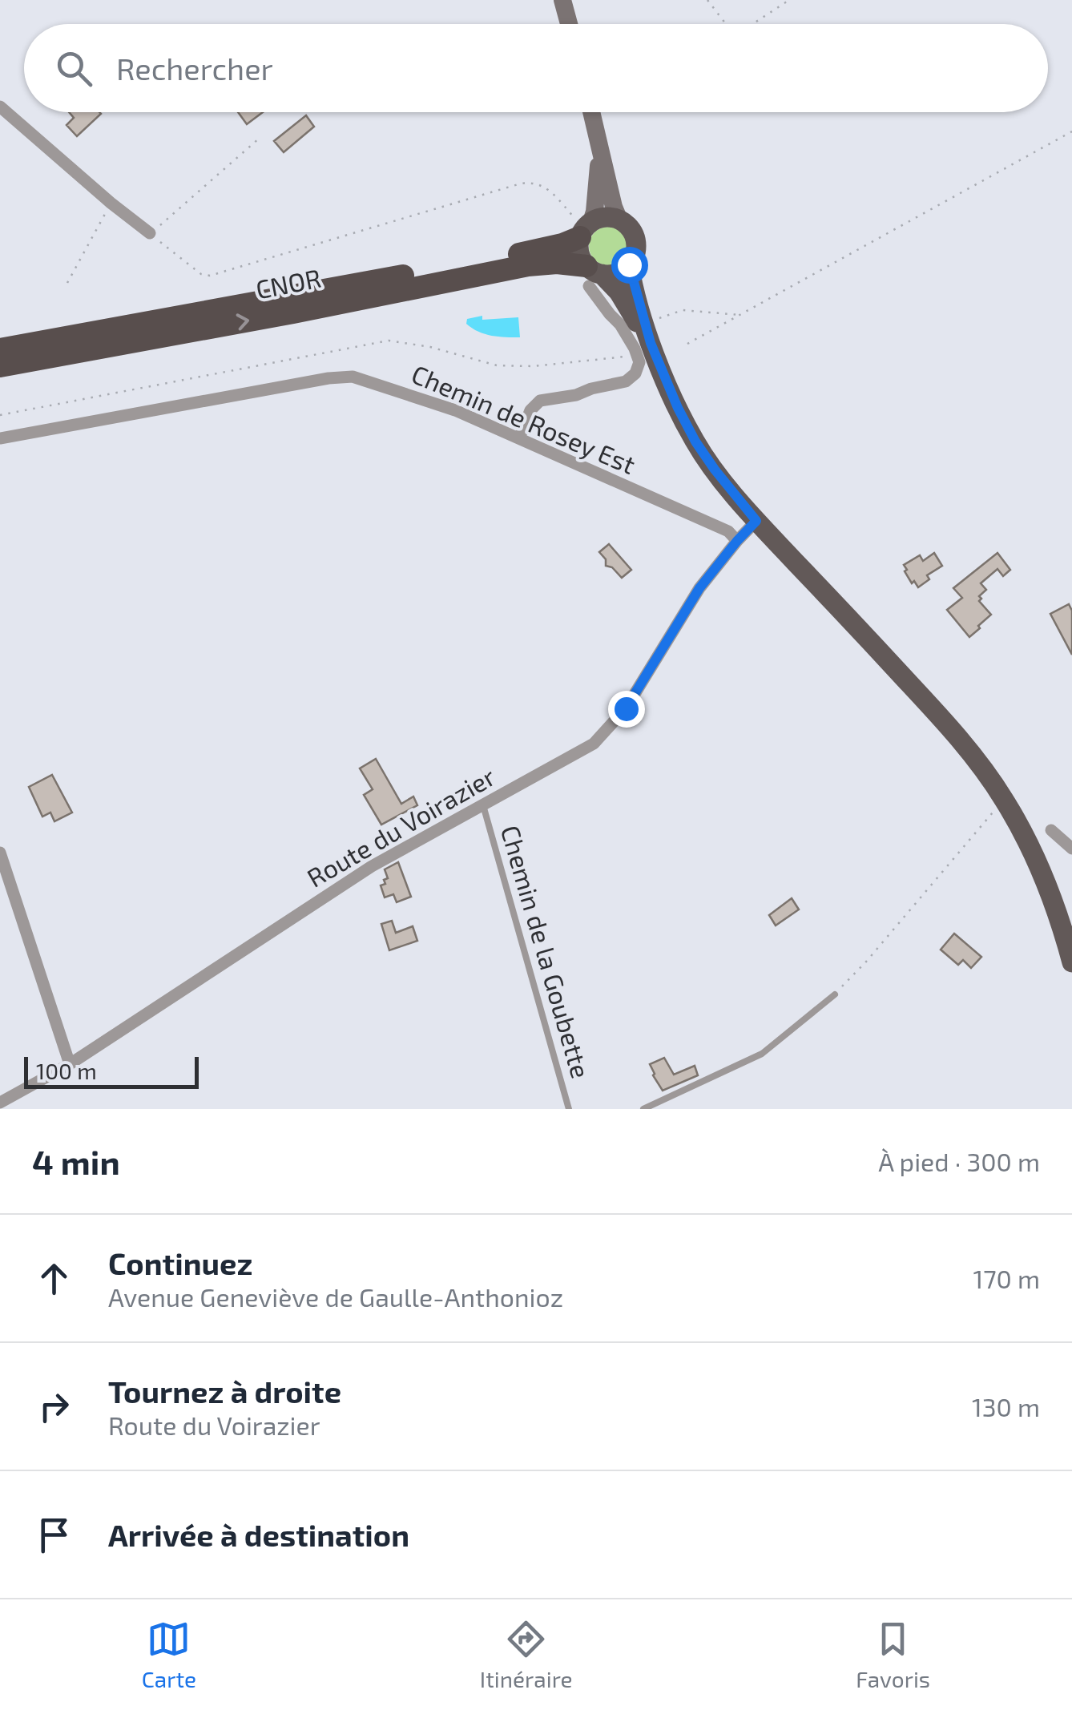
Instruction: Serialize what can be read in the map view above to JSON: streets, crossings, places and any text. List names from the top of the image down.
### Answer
{
  "streets": {
    "highway": ["CNOR"],
    "street": ["Chemin de Rosey Est", "Route du Voirazier"],
    "lane": ["Chemin de la Goubette"]
  },
  "crossings": [
    ["Chemin de Rosey Est", "Route du Voirazier"],
    ["Route du Voirazier", "Chemin de la Goubette"]
  ],
  "scale_bar": "100 m",
  "page": {
    "search": "Rechercher",
    "scale": "100 m",
    "heading": ["4 min", "À pied · 300 m"],
    "list": [
      ["Continuez", "Avenue Geneviève de Gaulle-Anthonioz", "170 m"],
      ["Tournez à droite", "Route du Voirazier", "130 m"],
      "Arrivée à destination"
    ],
    "nav": ["Carte", "Itinéraire", "Favoris"]
  }
}
